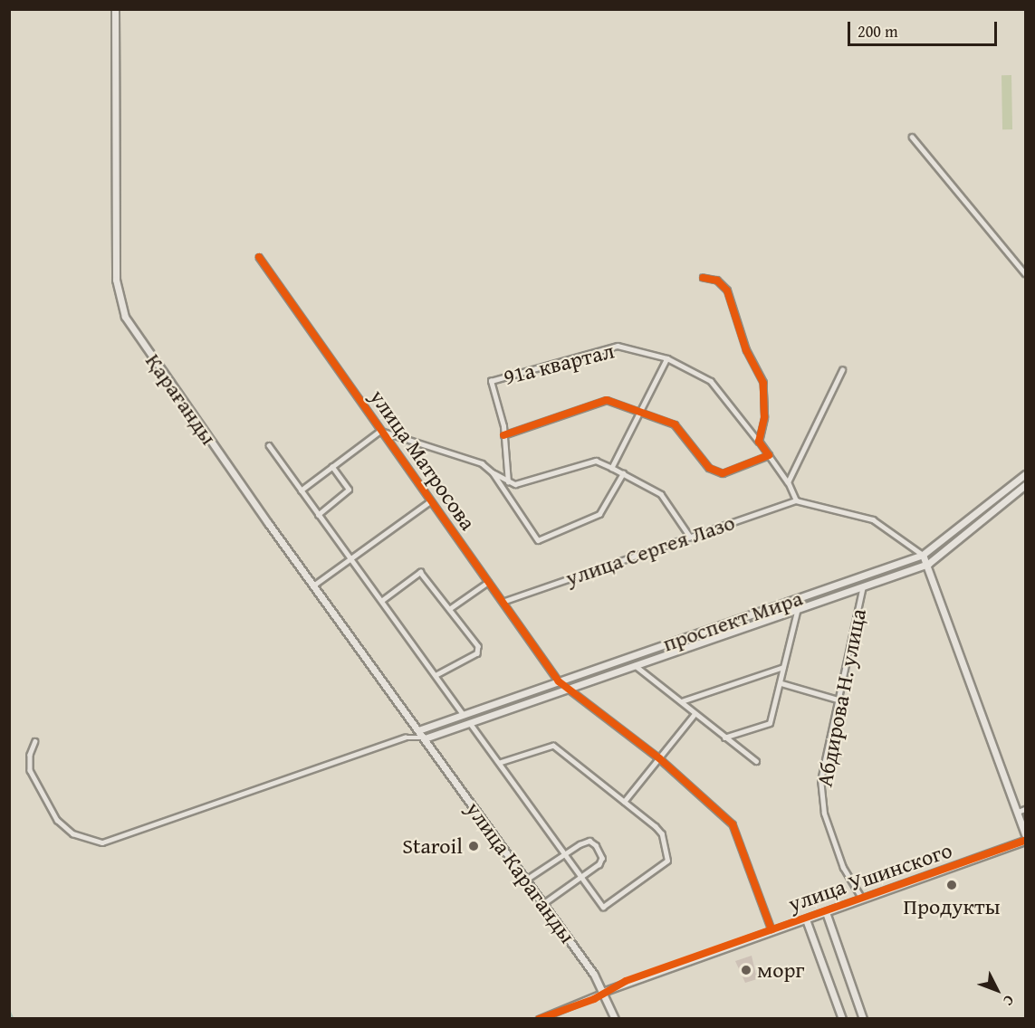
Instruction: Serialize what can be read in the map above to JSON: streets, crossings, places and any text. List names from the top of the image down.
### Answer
{
  "streets": {
    "main road": [
      "Қарағанды",
      "проспект Мира",
      "улица Караганды",
      "улица Ушинского"
    ],
    "street": [
      "91а квартал",
      "улица Матросова",
      "улица Сергея Лазо",
      "Абдирова Н. улица"
    ]
  },
  "crossings": [
    ["Қарағанды", "проспект Мира"],
    ["Қарағанды", "улица Караганды"],
    ["улица Матросова", "улица Сергея Лазо"],
    ["улица Матросова", "проспект Мира"],
    ["проспект Мира", "Абдирова Н. улица"],
    ["проспект Мира", "улица Караганды"],
    ["Абдирова Н. улица", "улица Ушинского"],
    ["улица Караганды", "улица Ушинского"]
  ],
  "places": ["Staroil", "Продукты", "морг"],
  "scale_bar": "200 m",
  "north": "bottom right"
}
